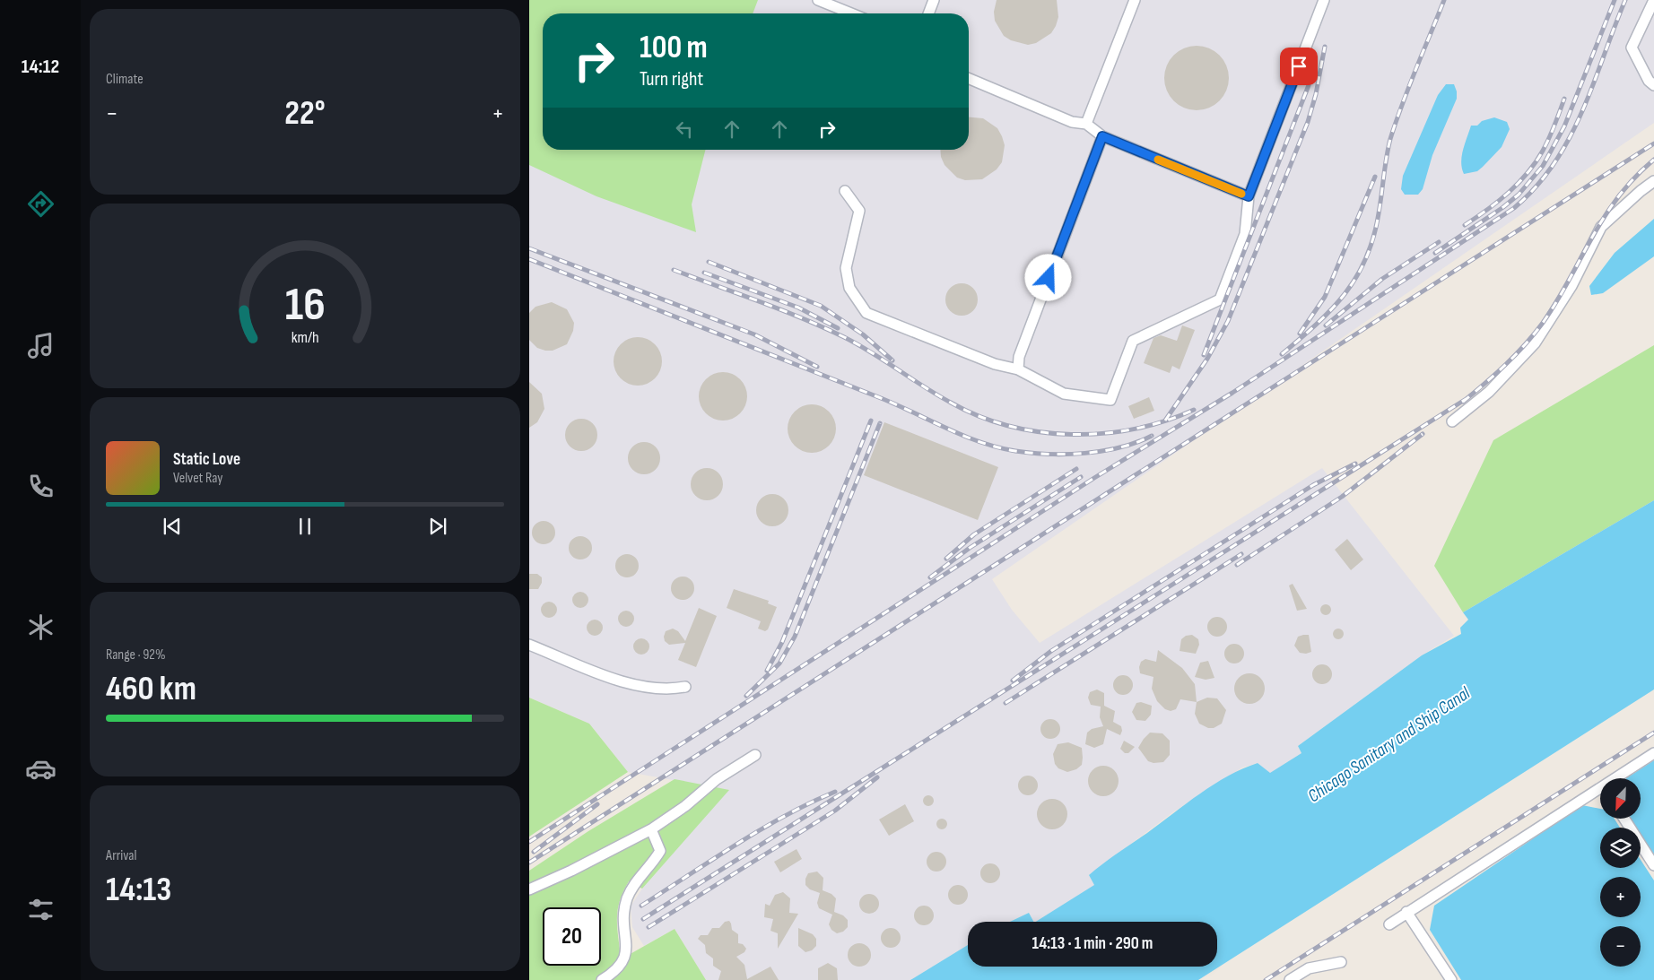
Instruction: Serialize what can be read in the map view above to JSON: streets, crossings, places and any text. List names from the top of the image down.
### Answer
{
  "water": ["Chicago Sanitary and Ship Canal"],
  "north": "bottom left",
  "page": {
    "tabs": "14:12",
    "tile": [
      "Climate",
      ["Range · 92%", "460 km"],
      ["Arrival", "14:13"]
    ],
    "turn": ["100 m", "Turn right"],
    "heat": ["−", "22°", "+"],
    "song": ["Static Love", "Velvet Ray"],
    "map_buttons": ["+", "−"],
    "limit": "20",
    "trip": "14:13 · 1 min · 290 m",
    "gauge": ["16", "km/h"]
  }
}
